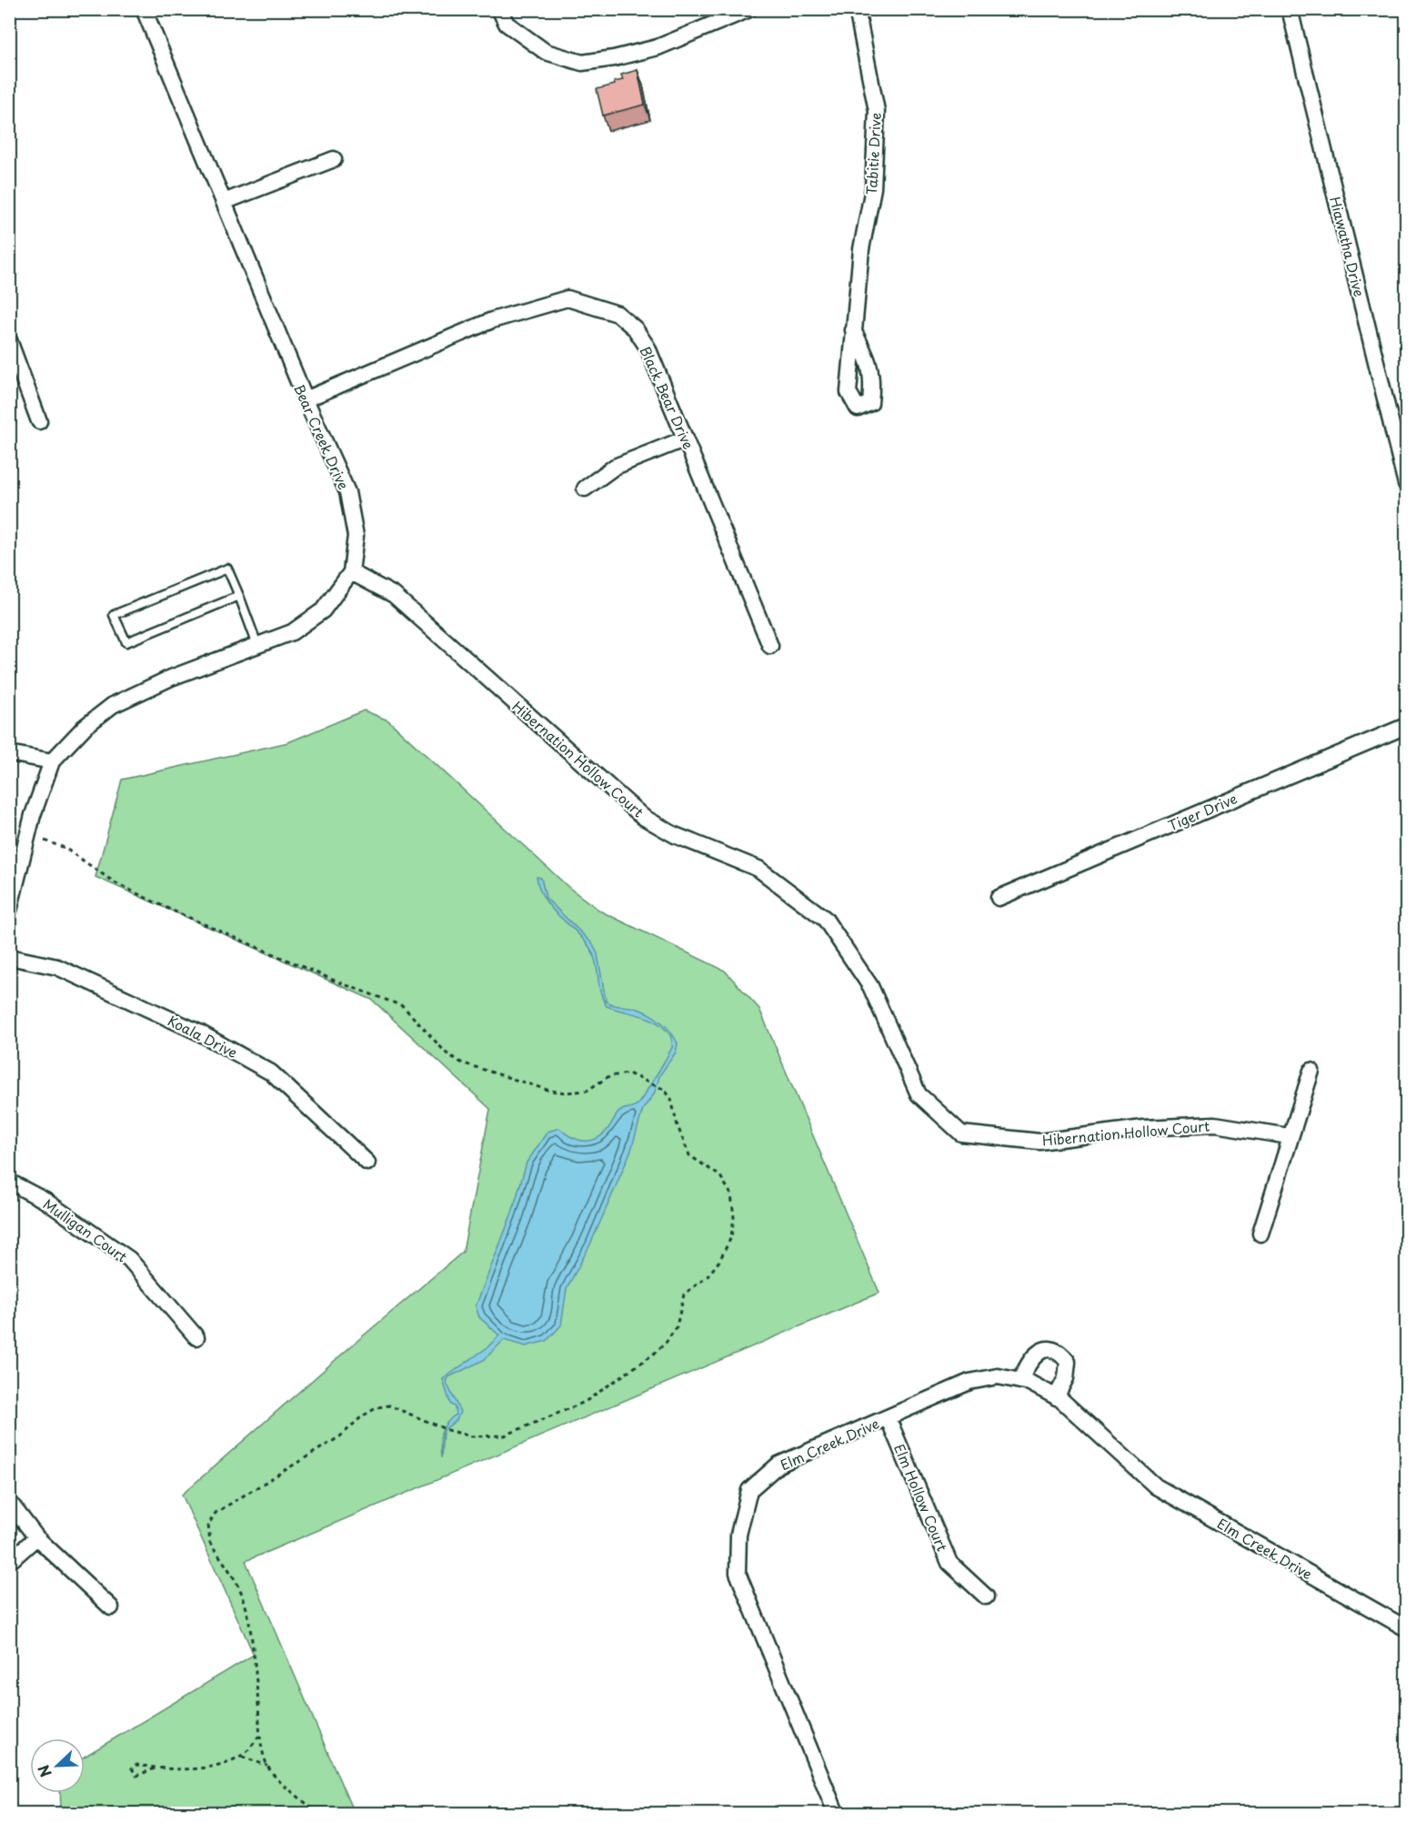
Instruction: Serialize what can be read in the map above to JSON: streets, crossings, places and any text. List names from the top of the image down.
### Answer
{
  "streets": {
    "street": [
      "Tabitie Drive",
      "Hiawatha Drive",
      "Black Bear Drive",
      "Bear Creek Drive",
      "Hibernation Hollow Court",
      "Tiger Drive",
      "Koala Drive",
      "Mulligan Court",
      "Elm Creek Drive",
      "Elm Hollow Court"
    ]
  },
  "crossings": [
    ["Black Bear Drive", "Bear Creek Drive"],
    ["Bear Creek Drive", "Hibernation Hollow Court"],
    ["Elm Creek Drive", "Elm Hollow Court"]
  ],
  "north": "bottom left"
}
